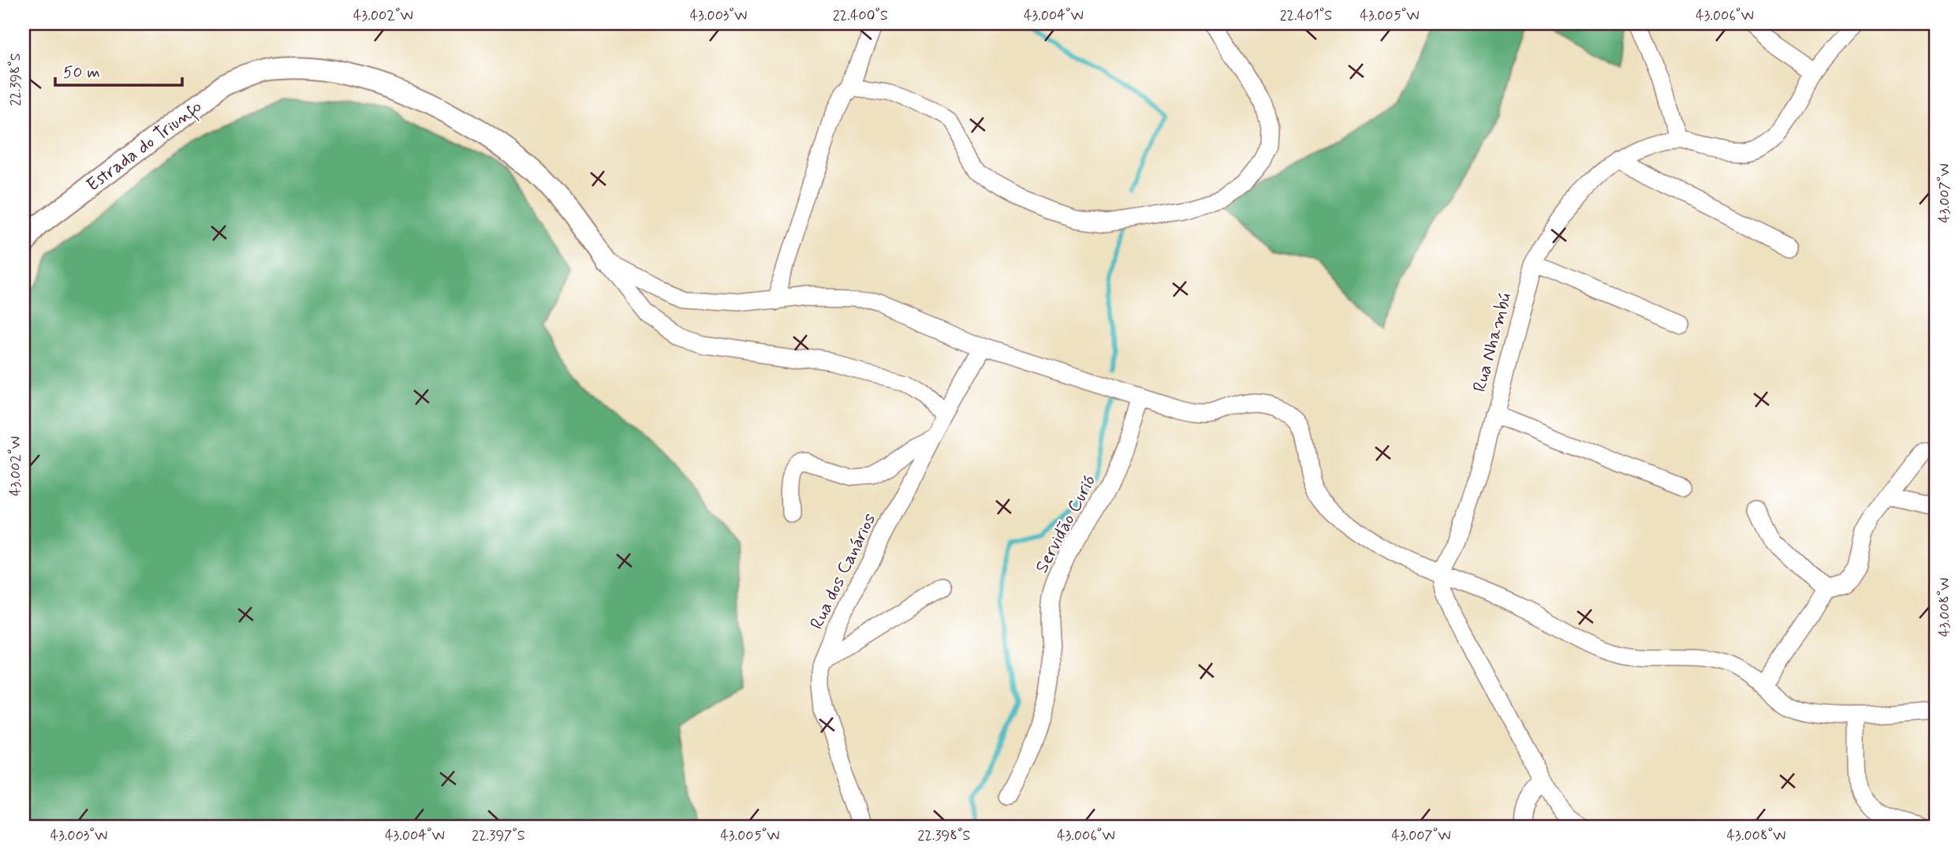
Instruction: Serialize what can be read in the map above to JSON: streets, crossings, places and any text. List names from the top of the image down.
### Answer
{
  "streets": {
    "street": [
      "Estrada do Triunfo",
      "Rua Nhambú",
      "Servidão Curió",
      "Rua dos Canários"
    ]
  },
  "scale_bar": "50 m",
  "coordinates": [
    "43.002°W",
    "43.003°W",
    "22.400°S",
    "43.004°W",
    "22.401°S",
    "43.005°W",
    "43.006°W",
    "22.398°S",
    "43.007°W",
    "43.008°W",
    "22.397°S"
  ]
}
